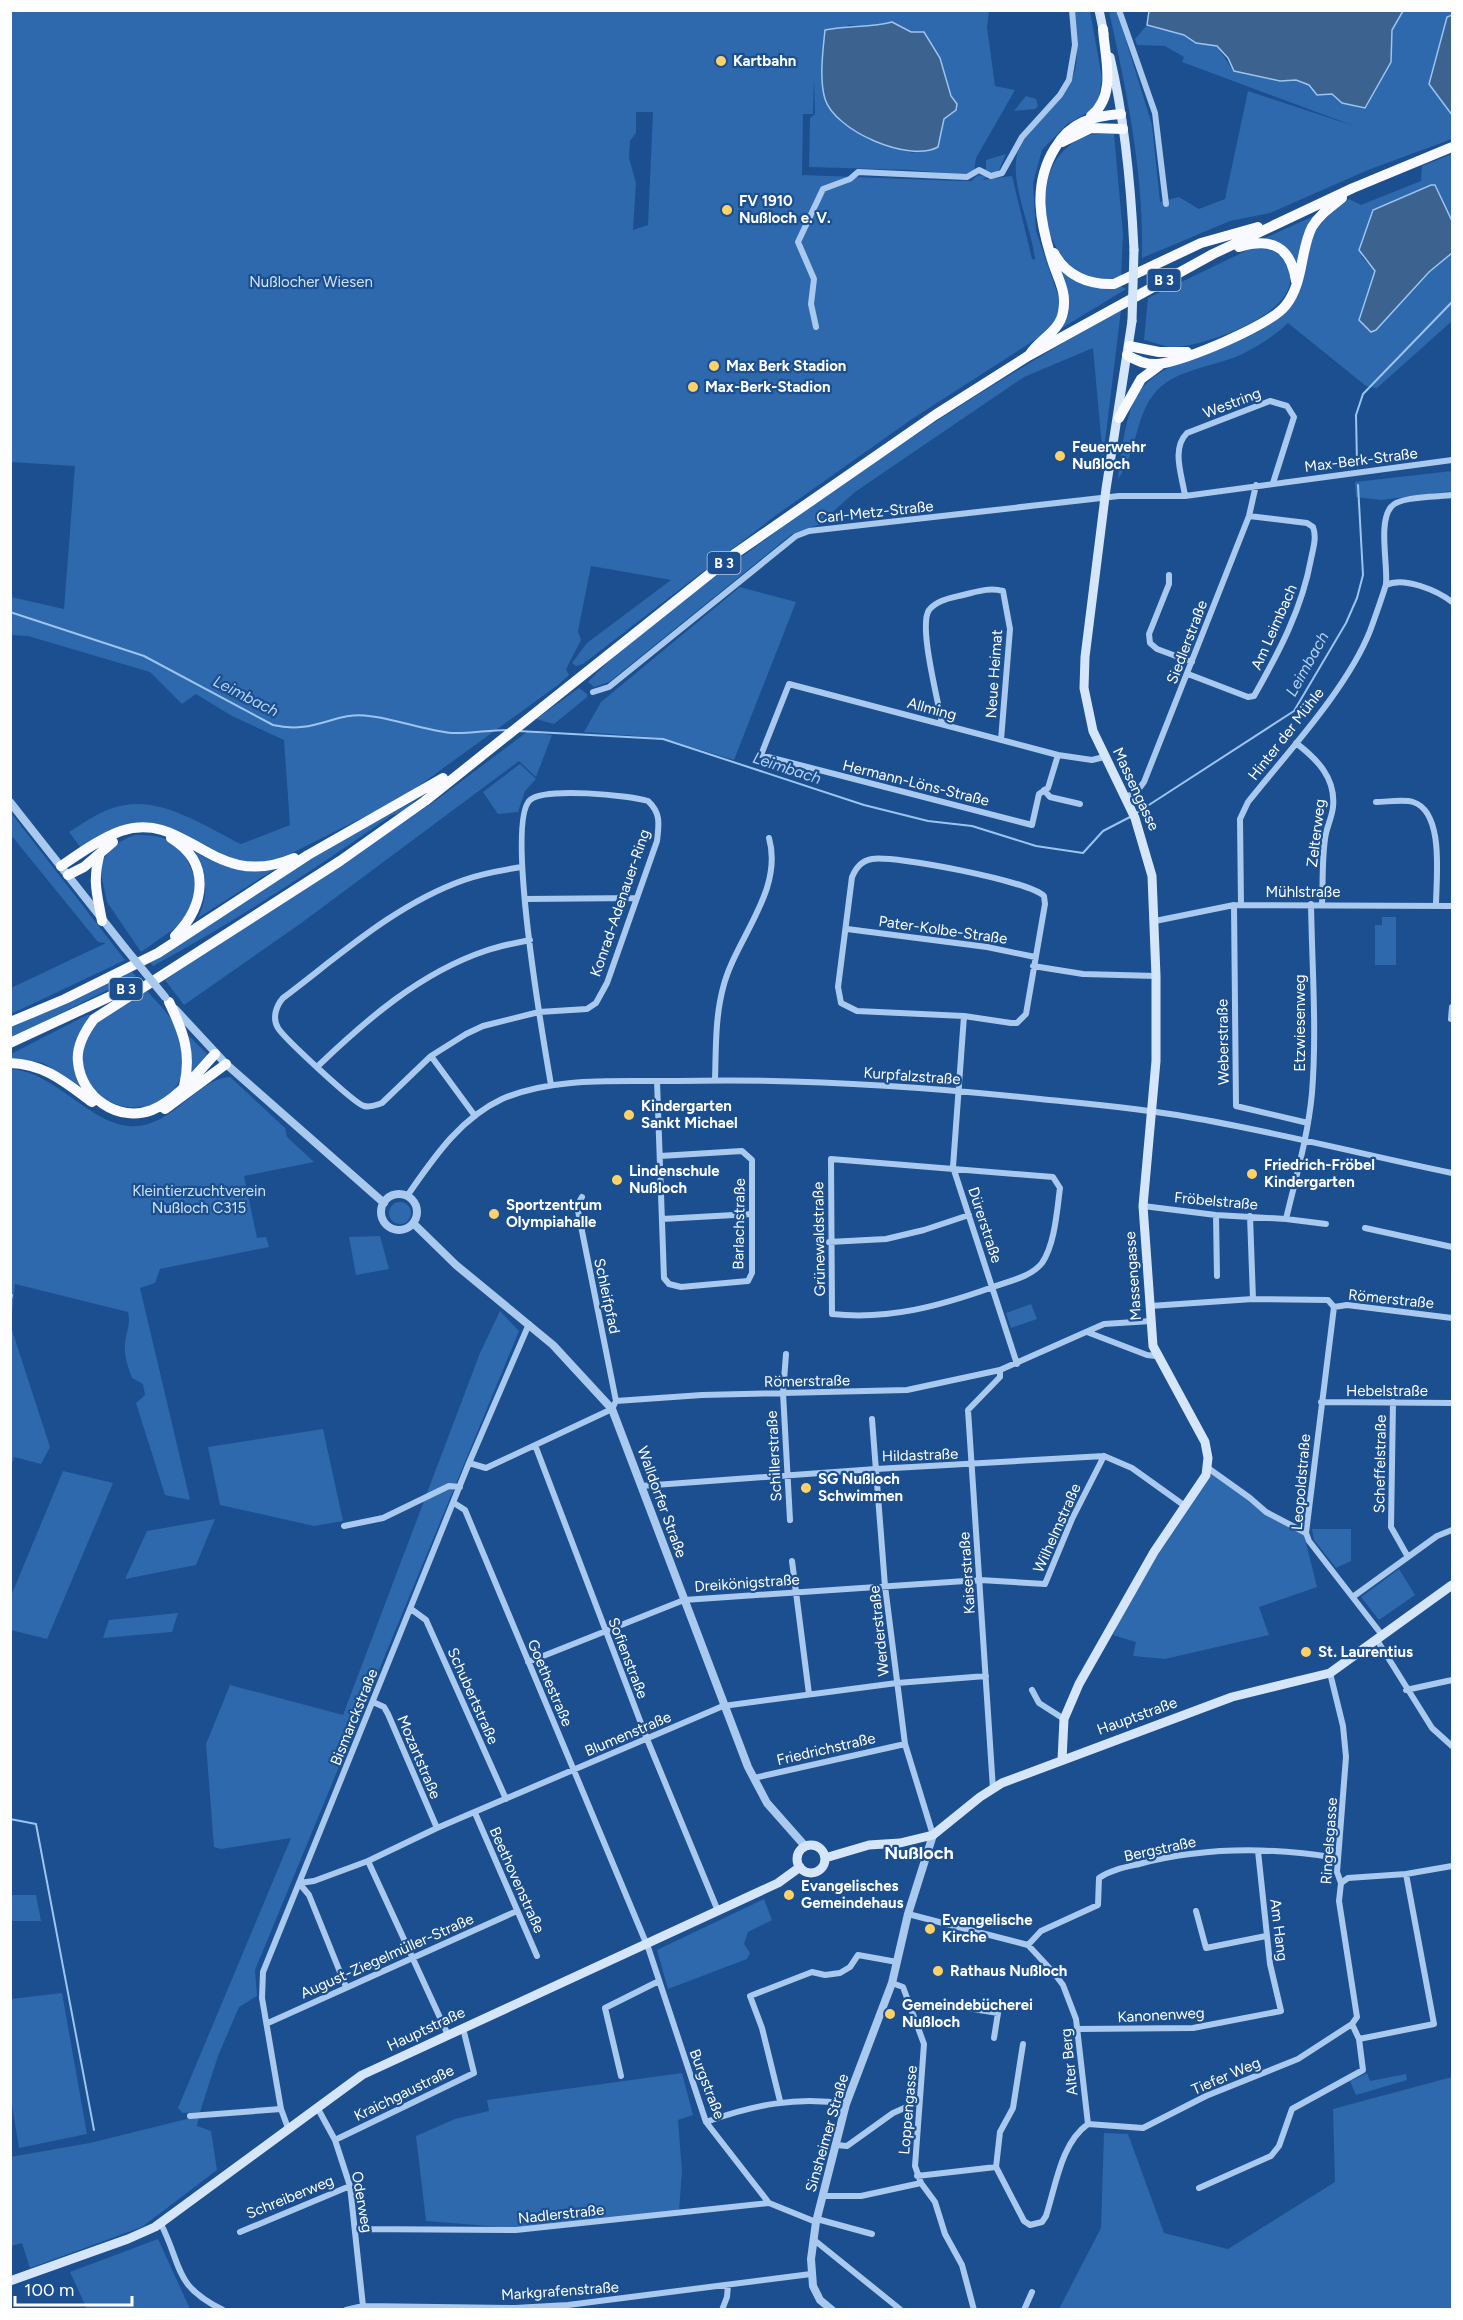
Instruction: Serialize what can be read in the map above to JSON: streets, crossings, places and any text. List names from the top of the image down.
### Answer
{
  "streets": {
    "highway": ["B 3"],
    "main road": ["Massengasse", "Hauptstraße"],
    "street": [
      "Westring",
      "Max-Berk-Straße",
      "Carl-Metz-Straße",
      "Am Leimbach",
      "Siedlerstraße",
      "Neue Heimat",
      "Allming",
      "Hinter der Mühle",
      "Hermann-Löns-Straße",
      "Zelterweg",
      "Mühlstraße",
      "Konrad-Adenauer-Ring",
      "Pater-Kolbe-Straße",
      "Etzwiesenweg",
      "Weberstraße",
      "Kurpfalzstraße",
      "Fröbelstraße",
      "Barlachstraße",
      "Dürerstraße",
      "Grünewaldstraße",
      "Schleifpfad",
      "Römerstraße",
      "Hebelstraße",
      "Hildastraße",
      "Schillerstraße",
      "Scheffelstraße",
      "Leopoldstraße",
      "Walldorfer Straße",
      "Wilhelmstraße",
      "Kaiserstraße",
      "Dreikönigstraße",
      "Werderstraße",
      "Sofienstraße",
      "Goethestraße",
      "Schubertstraße",
      "Bismarckstraße",
      "Blumenstraße",
      "Friedrichstraße",
      "Mozartstraße",
      "Ringelsgasse",
      "Bergstraße",
      "Beethovenstraße",
      "Am Hang",
      "August-Ziegelmüller-Straße",
      "Kanonenweg",
      "Alter Berg",
      "Tiefer Weg",
      "Burgstraße",
      "Kraichgaustraße",
      "Loppengasse",
      "Sinsheimer Straße",
      "Schreiberweg",
      "Oderweg",
      "Nadlerstraße",
      "Markgrafenstraße"
    ]
  },
  "crossings": [
    ["Westring", "Max-Berk-Straße"],
    ["Carl-Metz-Straße", "Massengasse"],
    ["Am Leimbach", "Siedlerstraße"],
    ["Siedlerstraße", "Massengasse"],
    ["Neue Heimat", "Allming"],
    ["Allming", "Hermann-Löns-Straße"],
    ["Allming", "Massengasse"],
    ["Hinter der Mühle", "Zelterweg"],
    ["Hinter der Mühle", "Mühlstraße"],
    ["Hinter der Mühle", "Weberstraße"],
    ["Massengasse", "Mühlstraße"],
    ["Massengasse", "Kurpfalzstraße"],
    ["Massengasse", "Fröbelstraße"],
    ["Massengasse", "Römerstraße"],
    ["Zelterweg", "Mühlstraße"],
    ["Mühlstraße", "Etzwiesenweg"],
    ["Mühlstraße", "Weberstraße"],
    ["Konrad-Adenauer-Ring", "Kurpfalzstraße"],
    ["Etzwiesenweg", "Weberstraße"],
    ["Etzwiesenweg", "Kurpfalzstraße"],
    ["Kurpfalzstraße", "Barlachstraße"],
    ["Kurpfalzstraße", "Dürerstraße"],
    ["Kurpfalzstraße", "Walldorfer Straße"],
    ["Dürerstraße", "Grünewaldstraße"],
    ["Dürerstraße", "Römerstraße"],
    ["Schleifpfad", "Römerstraße"],
    ["Schleifpfad", "Walldorfer Straße"],
    ["Römerstraße", "Schillerstraße"],
    ["Römerstraße", "Leopoldstraße"],
    ["Römerstraße", "Walldorfer Straße"],
    ["Römerstraße", "Kaiserstraße"],
    ["Römerstraße", "Sofienstraße"],
    ["Römerstraße", "Bismarckstraße"],
    ["Hebelstraße", "Scheffelstraße"],
    ["Hebelstraße", "Leopoldstraße"],
    ["Hildastraße", "Schillerstraße"],
    ["Hildastraße", "Walldorfer Straße"],
    ["Hildastraße", "Wilhelmstraße"],
    ["Hildastraße", "Kaiserstraße"],
    ["Hildastraße", "Werderstraße"],
    ["Leopoldstraße", "Hauptstraße"],
    ["Walldorfer Straße", "Dreikönigstraße"],
    ["Walldorfer Straße", "Hauptstraße"],
    ["Walldorfer Straße", "Bismarckstraße"],
    ["Walldorfer Straße", "Blumenstraße"],
    ["Walldorfer Straße", "Friedrichstraße"],
    ["Wilhelmstraße", "Kaiserstraße"],
    ["Wilhelmstraße", "Dreikönigstraße"],
    ["Kaiserstraße", "Dreikönigstraße"],
    ["Kaiserstraße", "Hauptstraße"],
    ["Kaiserstraße", "Blumenstraße"],
    ["Dreikönigstraße", "Werderstraße"],
    ["Dreikönigstraße", "Sofienstraße"],
    ["Dreikönigstraße", "Goethestraße"],
    ["Werderstraße", "Hauptstraße"],
    ["Werderstraße", "Blumenstraße"],
    ["Werderstraße", "Friedrichstraße"],
    ["Werderstraße", "Sinsheimer Straße"],
    ["Sofienstraße", "Hauptstraße"],
    ["Sofienstraße", "Blumenstraße"],
    ["Goethestraße", "Hauptstraße"],
    ["Goethestraße", "Bismarckstraße"],
    ["Goethestraße", "Blumenstraße"],
    ["Goethestraße", "Burgstraße"],
    ["Schubertstraße", "Bismarckstraße"],
    ["Schubertstraße", "Blumenstraße"],
    ["Hauptstraße", "Bismarckstraße"],
    ["Hauptstraße", "Ringelsgasse"],
    ["Hauptstraße", "Burgstraße"],
    ["Hauptstraße", "Kraichgaustraße"],
    ["Hauptstraße", "Sinsheimer Straße"],
    ["Hauptstraße", "Oderweg"],
    ["Bismarckstraße", "Blumenstraße"],
    ["Bismarckstraße", "Mozartstraße"],
    ["Bismarckstraße", "August-Ziegelmüller-Straße"],
    ["Blumenstraße", "Mozartstraße"],
    ["Blumenstraße", "Beethovenstraße"],
    ["Ringelsgasse", "Bergstraße"],
    ["Ringelsgasse", "Tiefer Weg"],
    ["Bergstraße", "Am Hang"],
    ["Bergstraße", "Alter Berg"],
    ["Beethovenstraße", "August-Ziegelmüller-Straße"],
    ["Am Hang", "Kanonenweg"],
    ["Kanonenweg", "Alter Berg"],
    ["Alter Berg", "Tiefer Weg"],
    ["Burgstraße", "Nadlerstraße"],
    ["Kraichgaustraße", "Oderweg"],
    ["Loppengasse", "Sinsheimer Straße"],
    ["Sinsheimer Straße", "Markgrafenstraße"],
    ["Schreiberweg", "Oderweg"],
    ["Oderweg", "Nadlerstraße"],
    ["Oderweg", "Markgrafenstraße"]
  ],
  "districts": ["Nußloch"],
  "water": ["Leimbach"],
  "parks": ["Nußlocher Wiesen", "Kleintierzuchtverein Nußloch C315"],
  "places": [
    "Kartbahn",
    "FV 1910 Nußloch e. V.",
    "Max Berk Stadion",
    "Max-Berk-Stadion",
    "Feuerwehr Nußloch",
    "Kindergarten Sankt Michael",
    "Friedrich-Fröbel Kindergarten",
    "Lindenschule Nußloch",
    "Sportzentrum Olympiahalle",
    "SG Nußloch Schwimmen",
    "St. Laurentius",
    "Evangelisches Gemeindehaus",
    "Evangelische Kirche",
    "Rathaus Nußloch",
    "Gemeindebücherei Nußloch"
  ],
  "scale_bar": "100 m"
}
